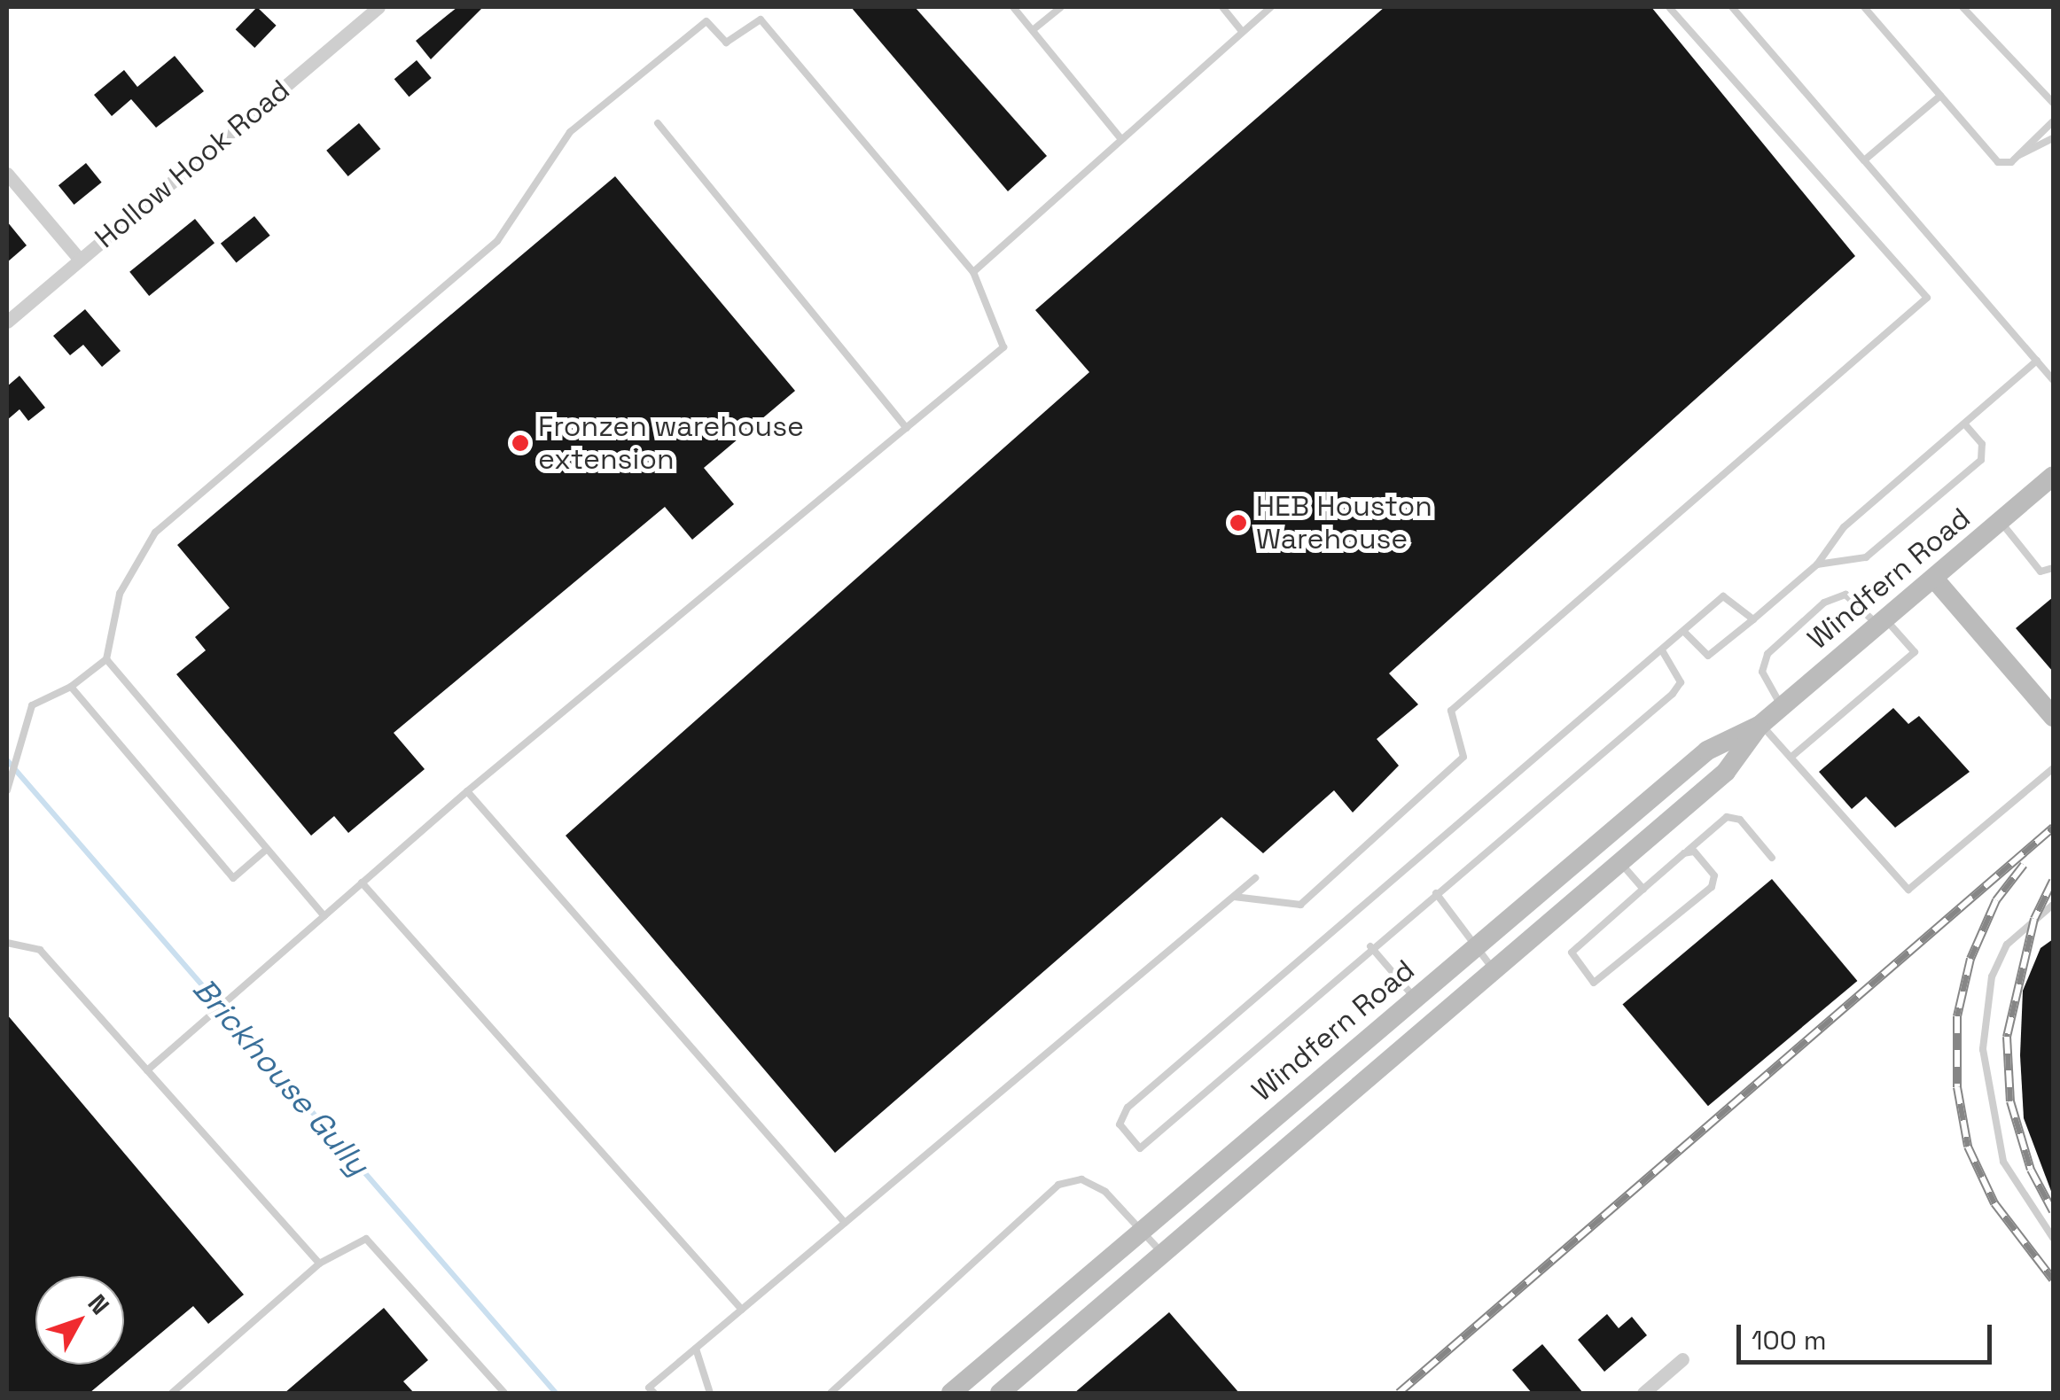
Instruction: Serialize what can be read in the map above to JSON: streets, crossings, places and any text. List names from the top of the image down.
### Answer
{
  "streets": {
    "street": ["Hollow Hook Road", "Windfern Road"]
  },
  "water": ["Brickhouse Gully"],
  "places": ["Fronzen warehouse extension", "HEB Houston Warehouse"],
  "scale_bar": "100 m",
  "north": "top right"
}
